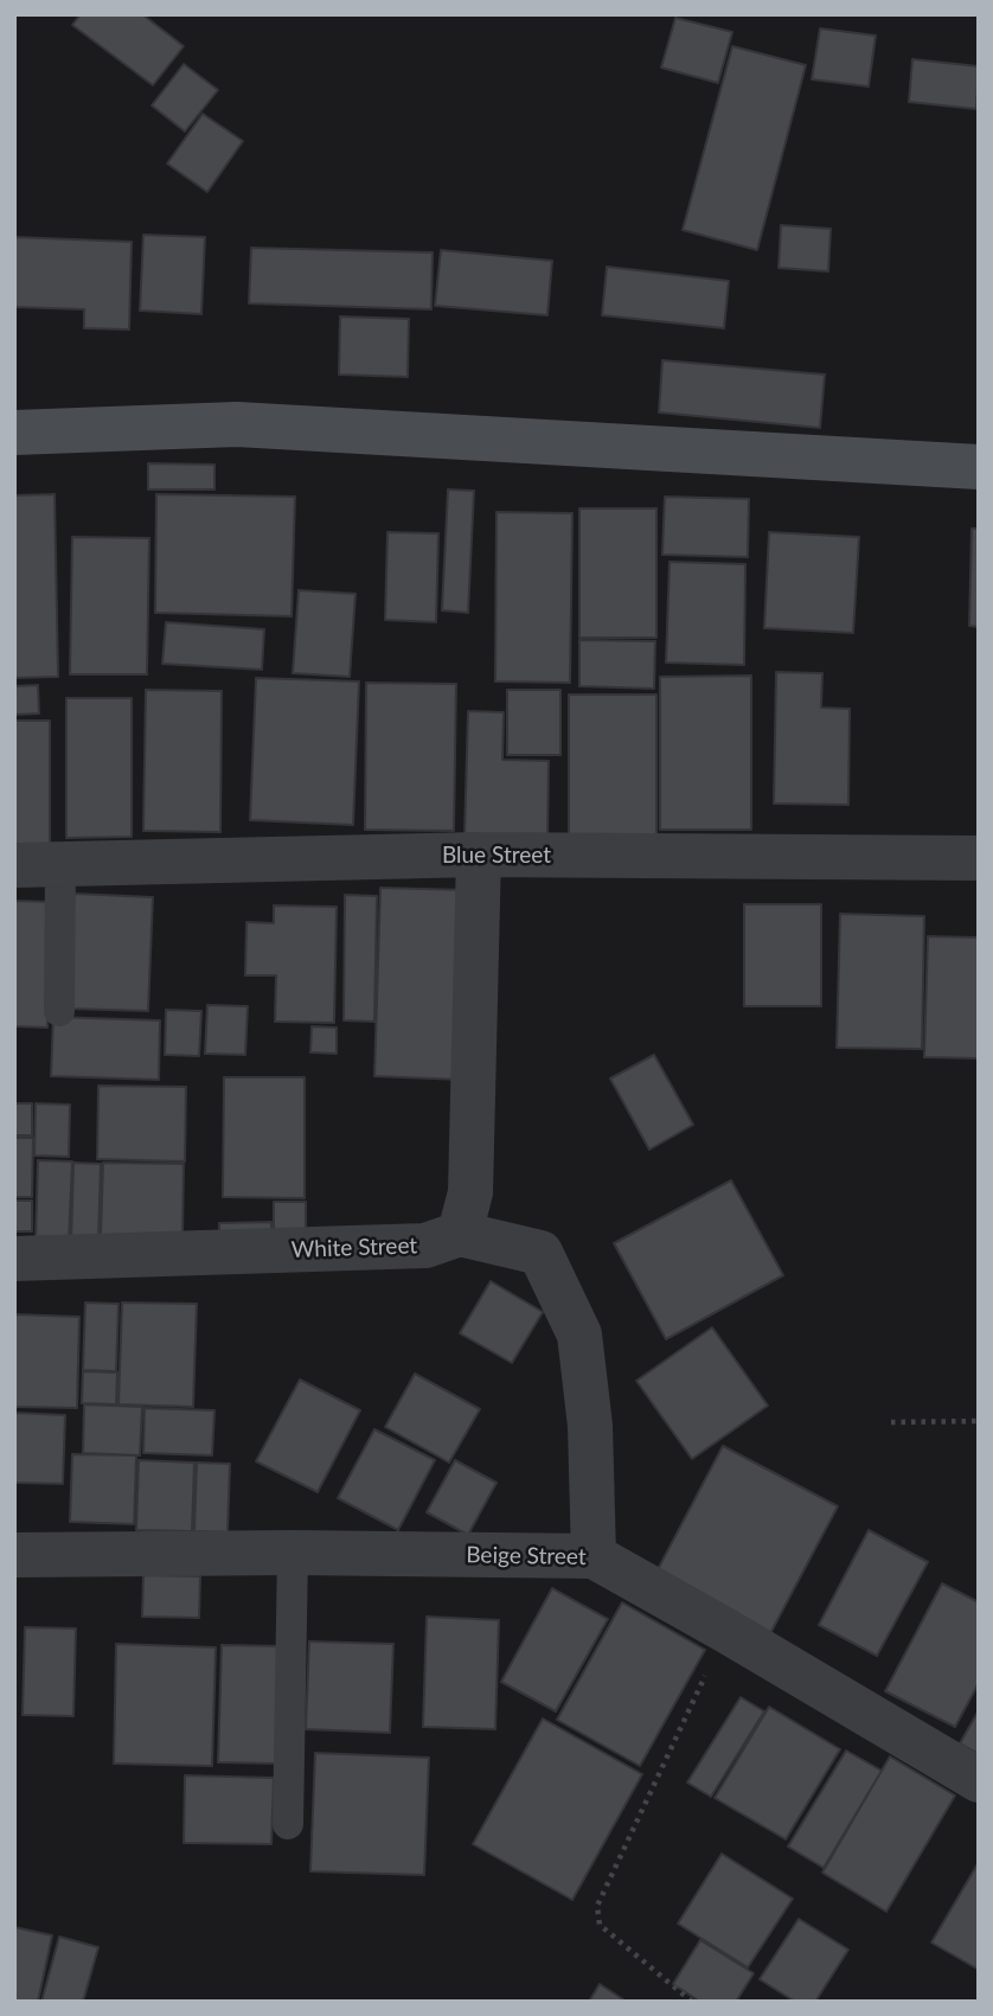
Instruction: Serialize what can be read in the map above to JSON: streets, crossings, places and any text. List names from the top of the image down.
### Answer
{
  "streets": {
    "street": ["Blue Street", "White Street", "Beige Street"]
  }
}
